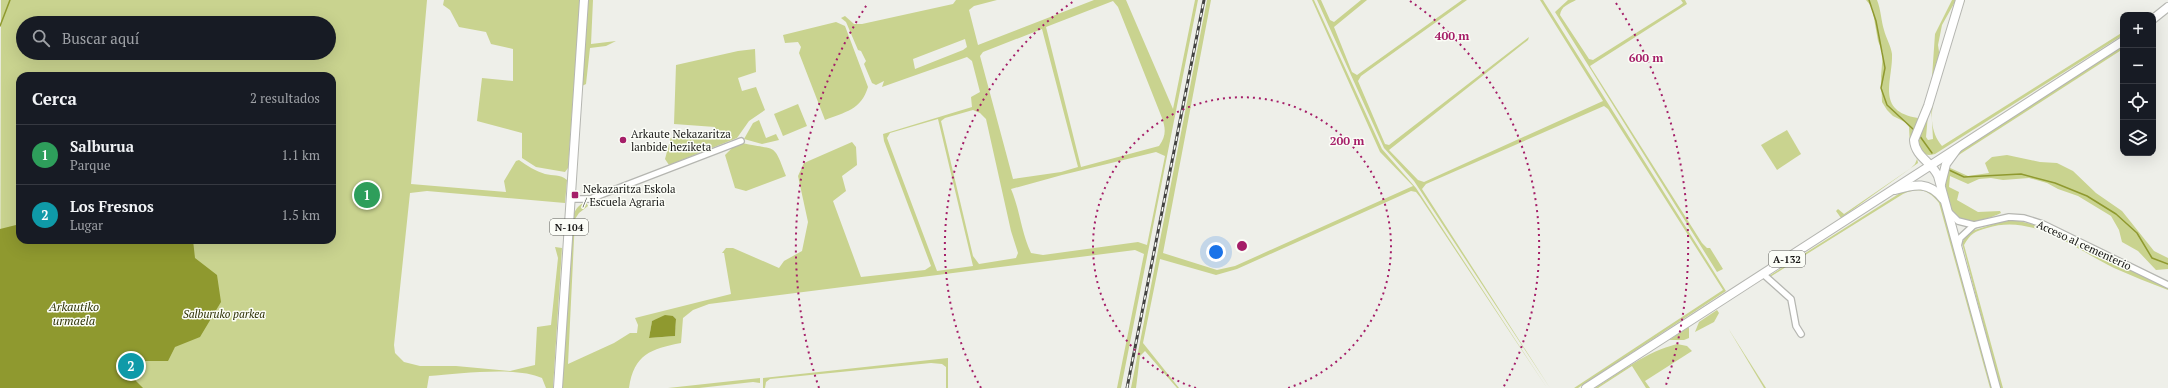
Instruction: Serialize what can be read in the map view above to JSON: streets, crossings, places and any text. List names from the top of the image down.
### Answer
{
  "streets": {
    "main road": ["N-104", "A-132"],
    "street": ["Acceso al cementerio"]
  },
  "water": ["Arkautiko urmaela"],
  "parks": ["Salburuko parkea"],
  "places": {
    "other": ["Arkaute Nekazaritza lanbide heziketa"],
    "transit": ["Nekazaritza Eskola / Escuela Agraria"]
  },
  "page": {
    "map_buttons": ["+", "−"],
    "search": "Buscar aquí",
    "heading": ["Cerca", "2 resultados"],
    "list": [
      {
        "mark": "1",
        "name": "Salburua",
        "note": "Parque",
        "value": "1.1 km"
      },
      {
        "mark": "2",
        "name": "Los Fresnos",
        "note": "Lugar",
        "value": "1.5 km"
      }
    ],
    "pins": ["1", "2"]
  },
  "rings": ["400 m", "600 m", "200 m"]
}
